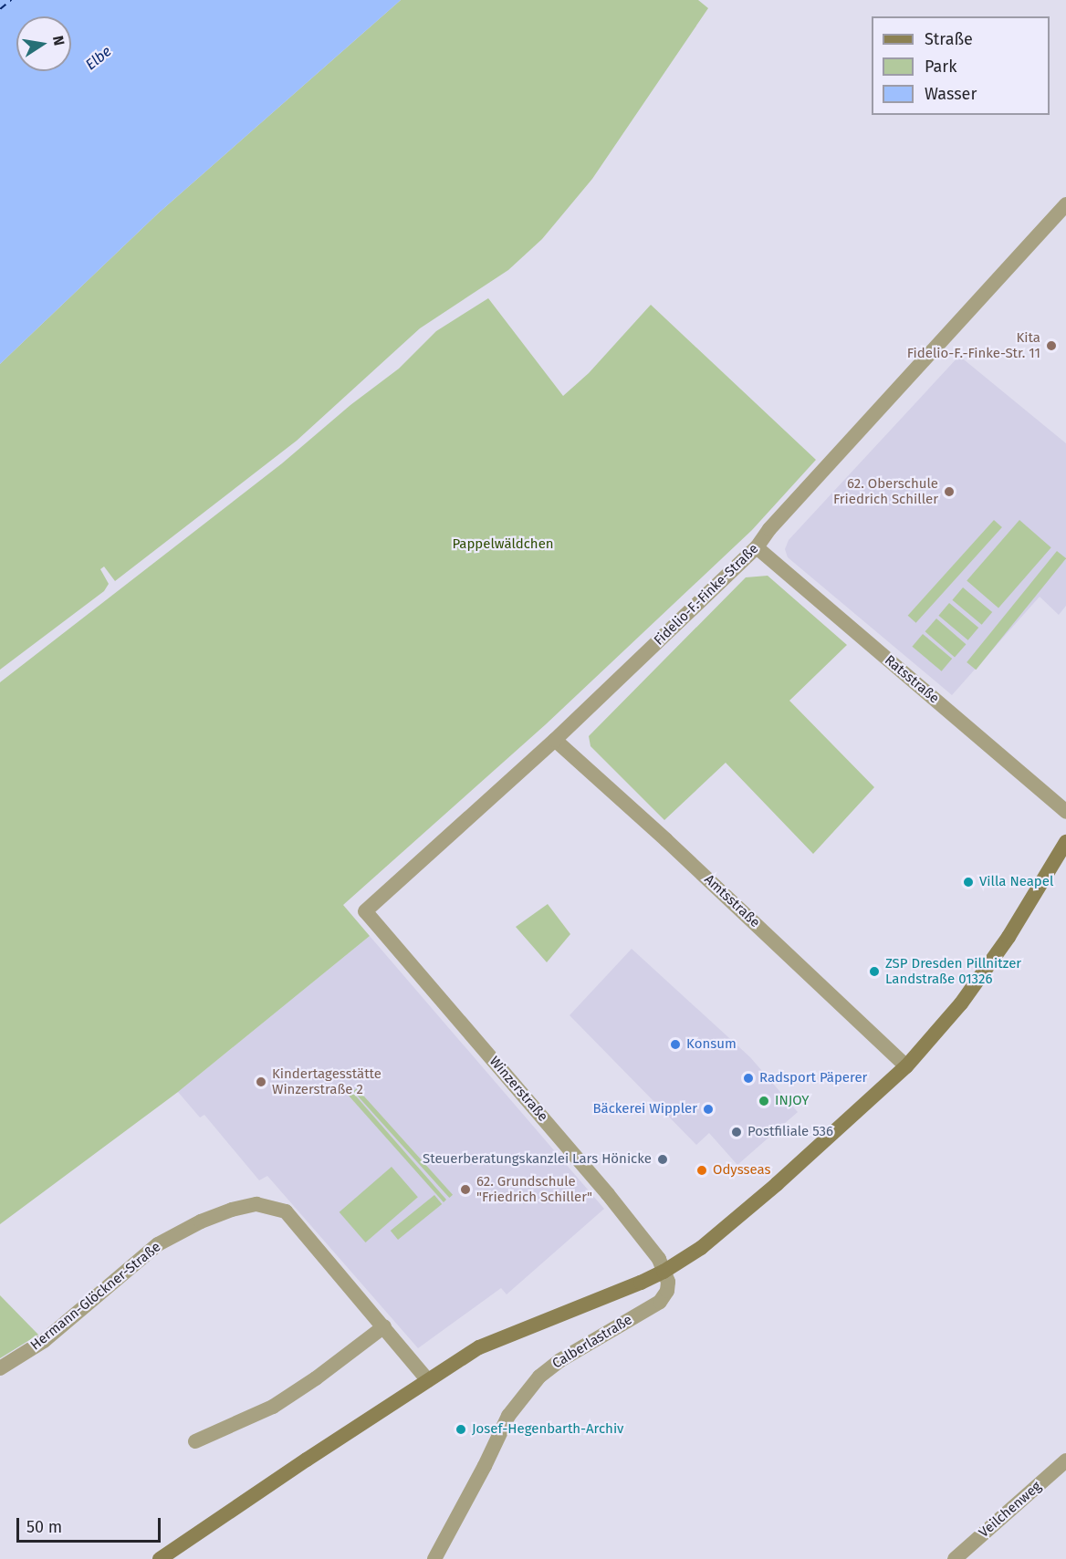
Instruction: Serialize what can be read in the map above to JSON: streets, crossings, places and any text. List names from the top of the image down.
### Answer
{
  "streets": {
    "street": [
      "Fidelio-F.-Finke-Straße",
      "Ratsstraße",
      "Amtsstraße",
      "Winzerstraße",
      "Hermann-Glöckner-Straße",
      "Calberlastraße",
      "Veilchenweg"
    ]
  },
  "crossings": [
    ["Fidelio-F.-Finke-Straße", "Ratsstraße"],
    ["Fidelio-F.-Finke-Straße", "Amtsstraße"],
    ["Fidelio-F.-Finke-Straße", "Winzerstraße"],
    ["Winzerstraße", "Calberlastraße"]
  ],
  "water": ["Elbe"],
  "parks": ["Pappelwäldchen"],
  "places": [
    "Kita Fidelio-F.-Finke-Str. 11",
    "62. Oberschule Friedrich Schiller",
    "Villa Neapel",
    "ZSP Dresden Pillnitzer Landstraße 01326",
    "Konsum",
    "Radsport Päperer",
    "Kindertagesstätte Winzerstraße 2",
    "INJOY",
    "Bäckerei Wippler",
    "Postfiliale 536",
    "Steuerberatungskanzlei Lars Hönicke",
    "Odysseas",
    "62. Grundschule \"Friedrich Schiller\"",
    "Josef-Hegenbarth-Archiv"
  ],
  "legend": ["Straße", "Park", "Wasser"],
  "scale_bar": "50 m",
  "north": "right"
}
